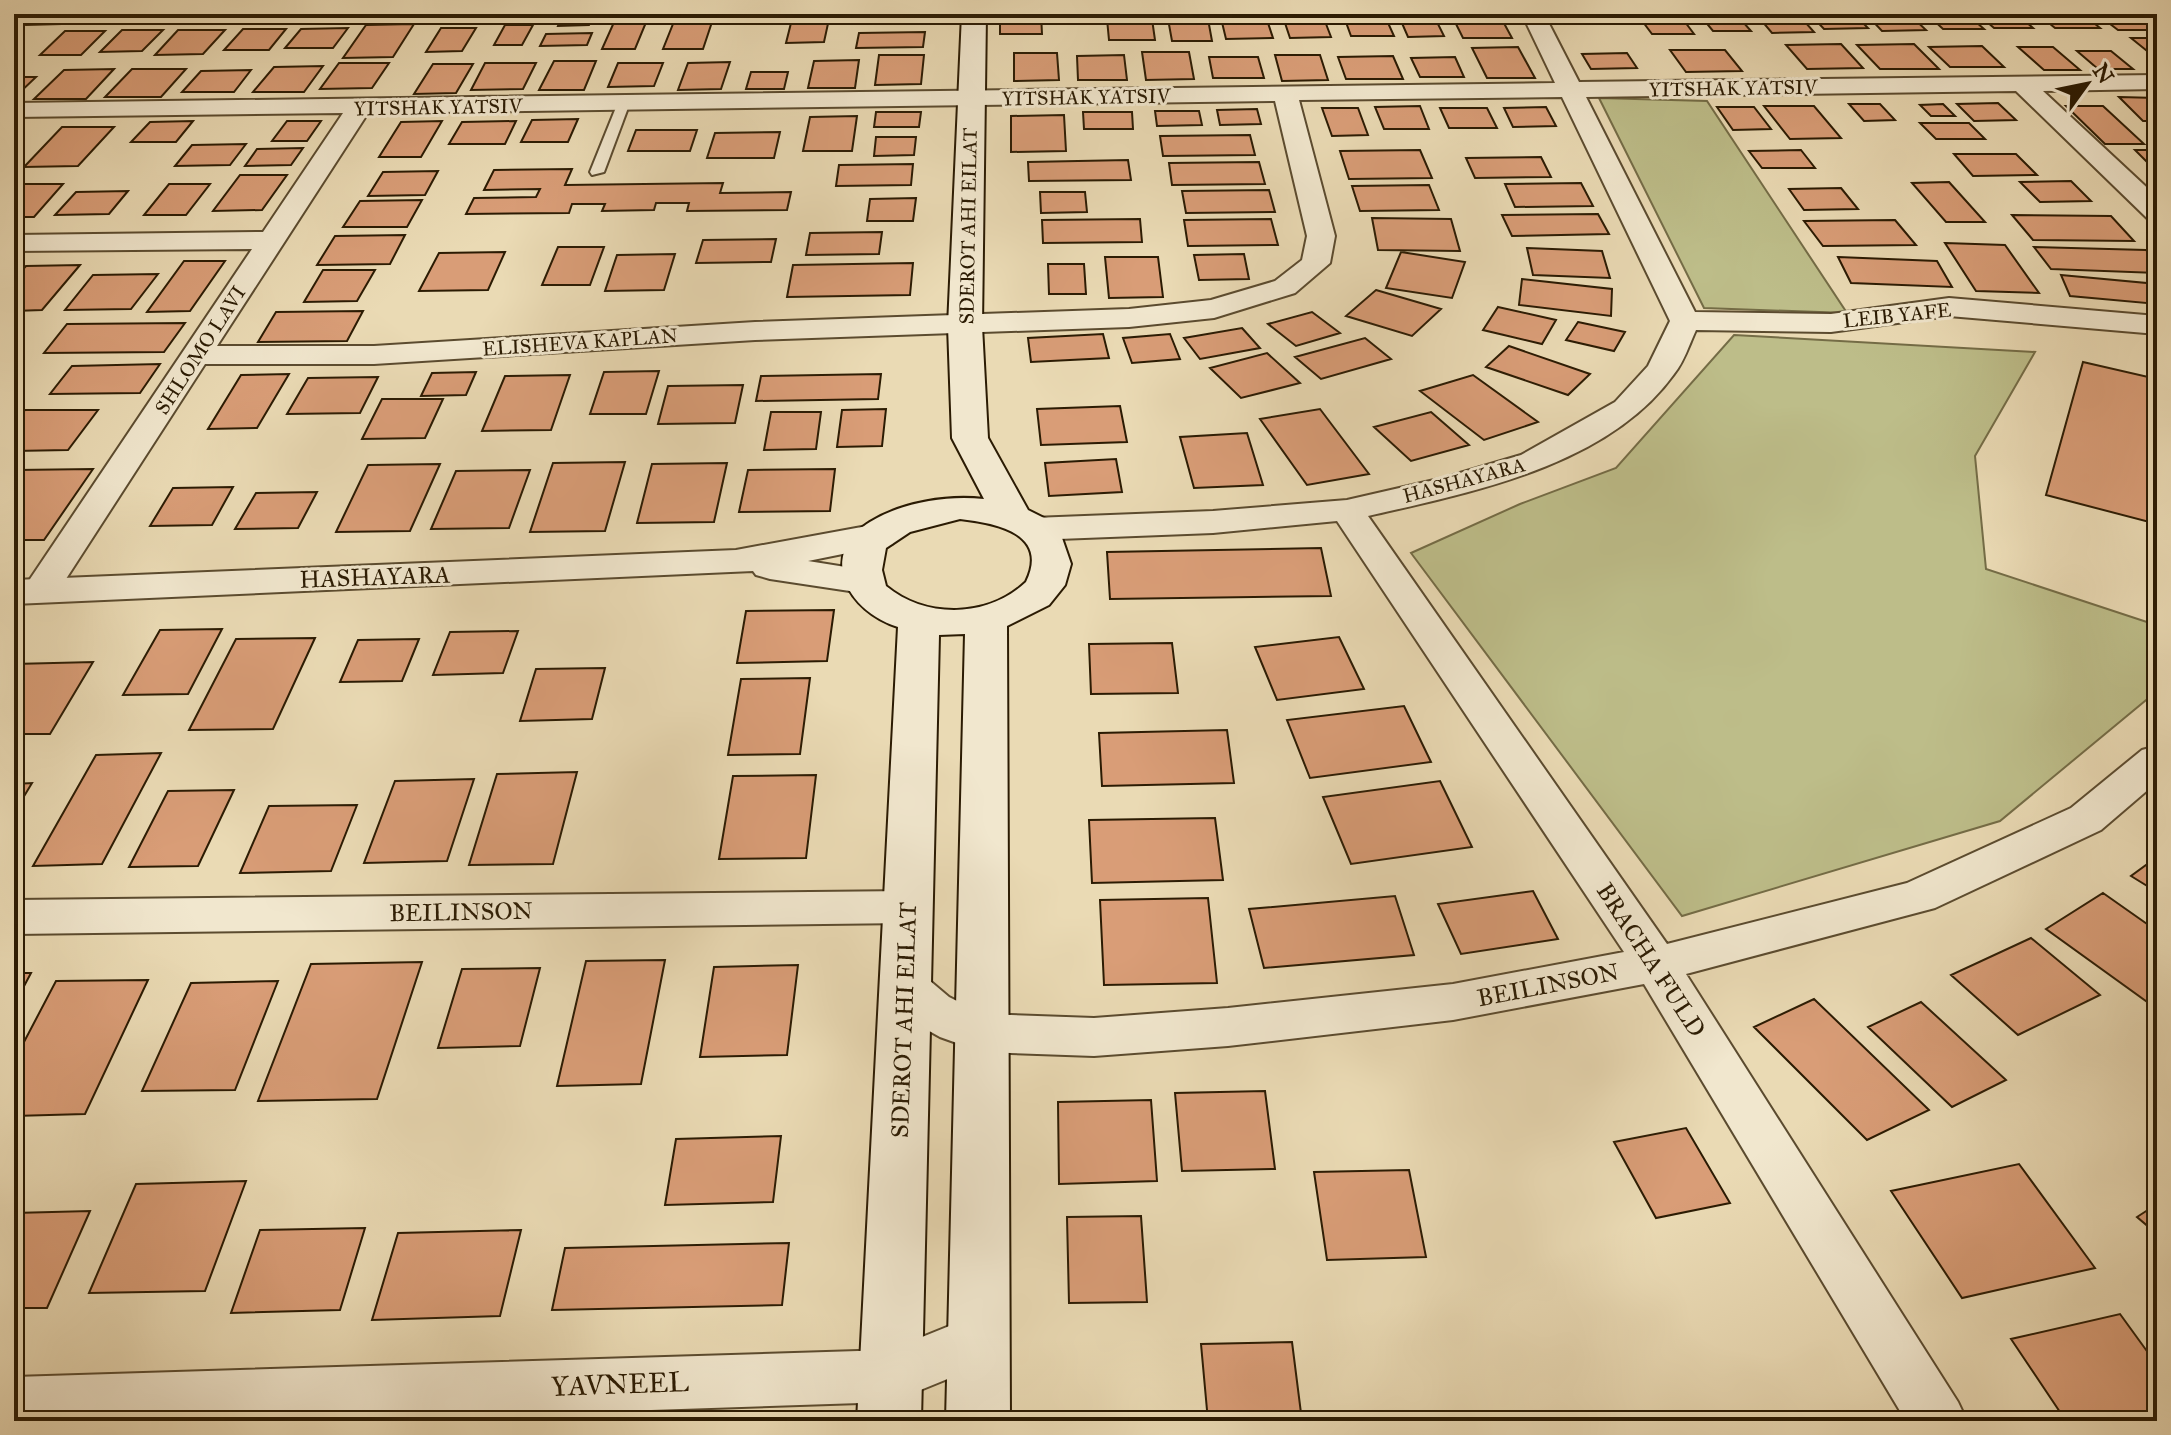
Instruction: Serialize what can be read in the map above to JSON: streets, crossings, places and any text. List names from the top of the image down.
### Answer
{
  "streets": {
    "main road": ["SDEROT AHI EILAT", "HASHAYARA"],
    "street": [
      "YITSHAK YATSIV",
      "LEIB YAFE",
      "ELISHEVA KAPLAN",
      "SHLOMO LAVI",
      "BEILINSON",
      "BRACHA FULD",
      "YAVNEEL"
    ]
  },
  "crossings": [
    ["YITSHAK YATSIV", "SDEROT AHI EILAT"],
    ["YITSHAK YATSIV", "ELISHEVA KAPLAN"],
    ["YITSHAK YATSIV", "SHLOMO LAVI"],
    ["SDEROT AHI EILAT", "ELISHEVA KAPLAN"],
    ["SDEROT AHI EILAT", "HASHAYARA"],
    ["SDEROT AHI EILAT", "BEILINSON"],
    ["SDEROT AHI EILAT", "YAVNEEL"],
    ["LEIB YAFE", "HASHAYARA"],
    ["ELISHEVA KAPLAN", "SHLOMO LAVI"],
    ["SHLOMO LAVI", "HASHAYARA"],
    ["HASHAYARA", "BRACHA FULD"],
    ["BEILINSON", "BRACHA FULD"]
  ],
  "north": "top right"
}
